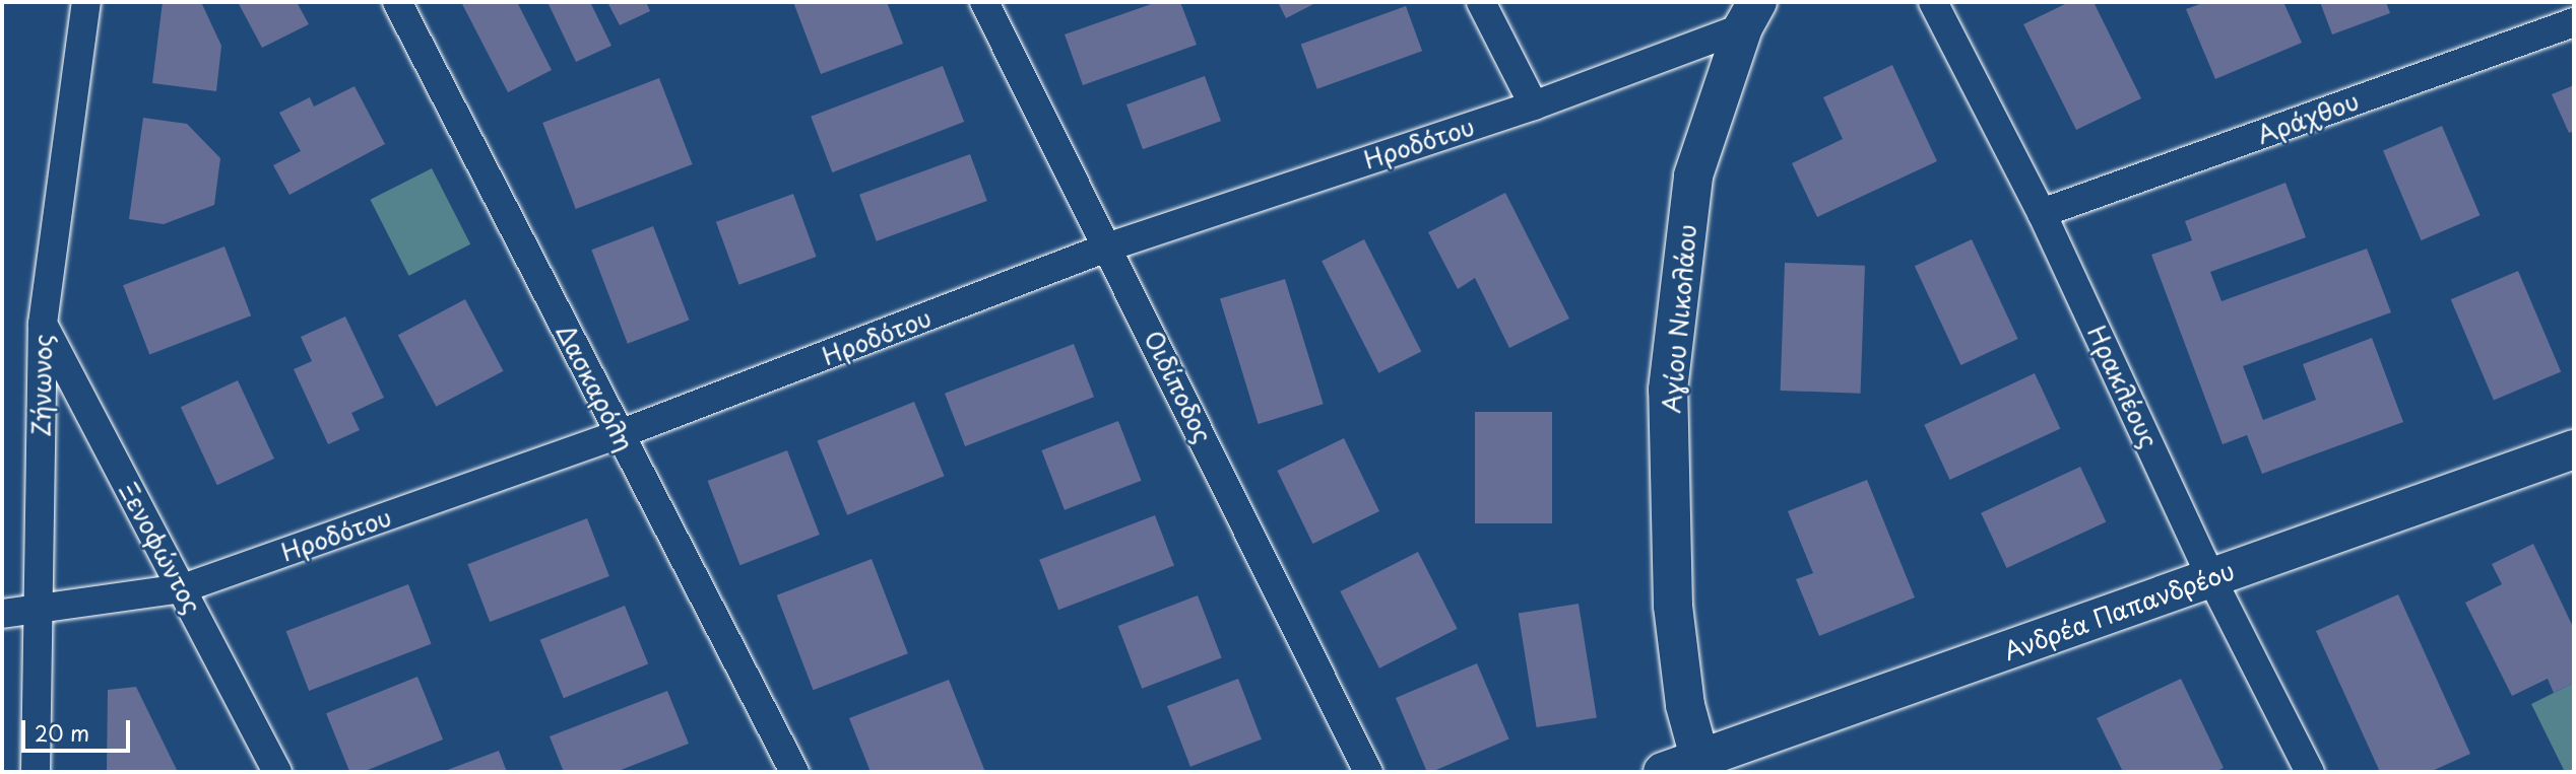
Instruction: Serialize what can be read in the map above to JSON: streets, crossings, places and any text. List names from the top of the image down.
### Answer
{
  "streets": {
    "street": [
      "Αράχθου",
      "Ηροδότου",
      "Αγίου Νικολάου",
      "Ζήνωνος",
      "Οιδίποδος",
      "Ηρακλέους",
      "Δασκαρόλη",
      "Ξενοφώντος",
      "Ανδρέα Παπανδρέου"
    ]
  },
  "crossings": [
    ["Αράχθου", "Ηρακλέους"],
    ["Ηροδότου", "Αγίου Νικολάου"],
    ["Ηροδότου", "Ζήνωνος"],
    ["Ηροδότου", "Οιδίποδος"],
    ["Ηροδότου", "Δασκαρόλη"],
    ["Ηροδότου", "Ξενοφώντος"],
    ["Αγίου Νικολάου", "Ανδρέα Παπανδρέου"],
    ["Ζήνωνος", "Ξενοφώντος"],
    ["Ηρακλέους", "Ανδρέα Παπανδρέου"]
  ],
  "scale_bar": "20 m"
}
